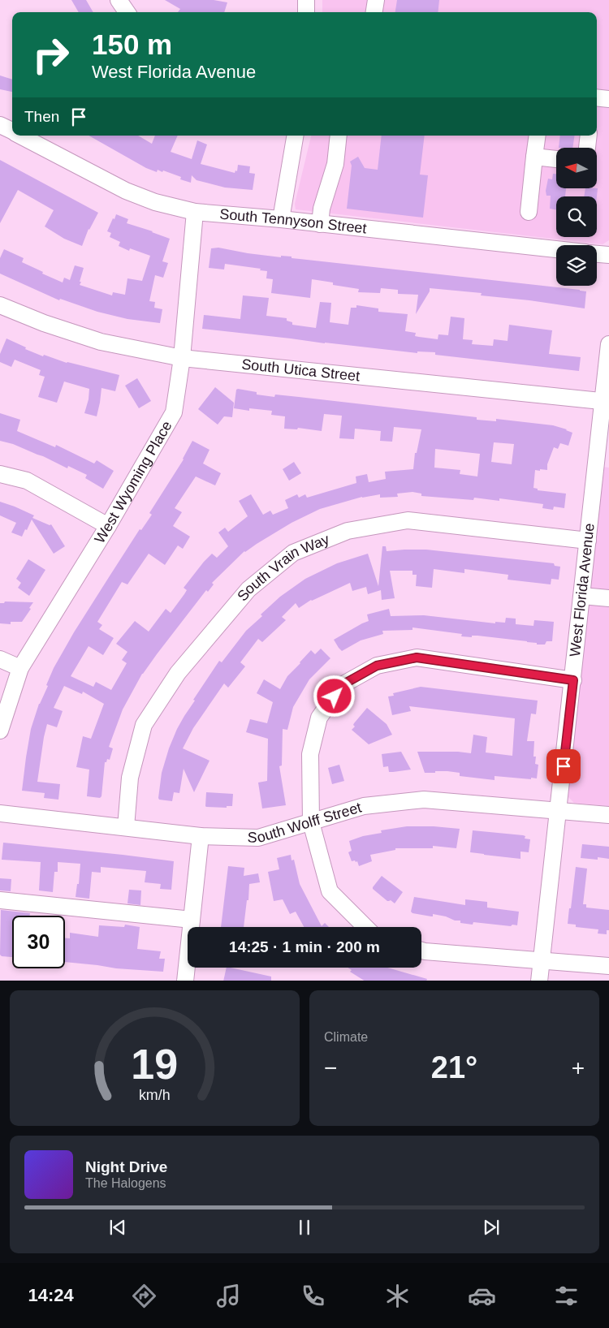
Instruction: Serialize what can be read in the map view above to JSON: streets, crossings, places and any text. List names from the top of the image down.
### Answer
{
  "streets": {
    "street": [
      "South Tennyson Street",
      "South Utica Street",
      "West Wyoming Place",
      "South Vrain Way",
      "West Florida Avenue",
      "South Wolff Street"
    ]
  },
  "crossings": [
    ["South Tennyson Street", "West Wyoming Place"],
    ["South Utica Street", "West Wyoming Place"],
    ["South Utica Street", "West Florida Avenue"],
    ["South Vrain Way", "West Florida Avenue"],
    ["South Vrain Way", "South Wolff Street"],
    ["West Florida Avenue", "South Wolff Street"]
  ],
  "north": "left",
  "page": {
    "turn": ["150 m", "West Florida Avenue"],
    "then": "Then",
    "limit": "30",
    "trip": "14:25 · 1 min · 200 m",
    "tile": "Climate",
    "heat": ["−", "21°", "+"],
    "song": ["Night Drive", "The Halogens"],
    "tabs": "14:24",
    "gauge": ["19", "km/h"]
  }
}
